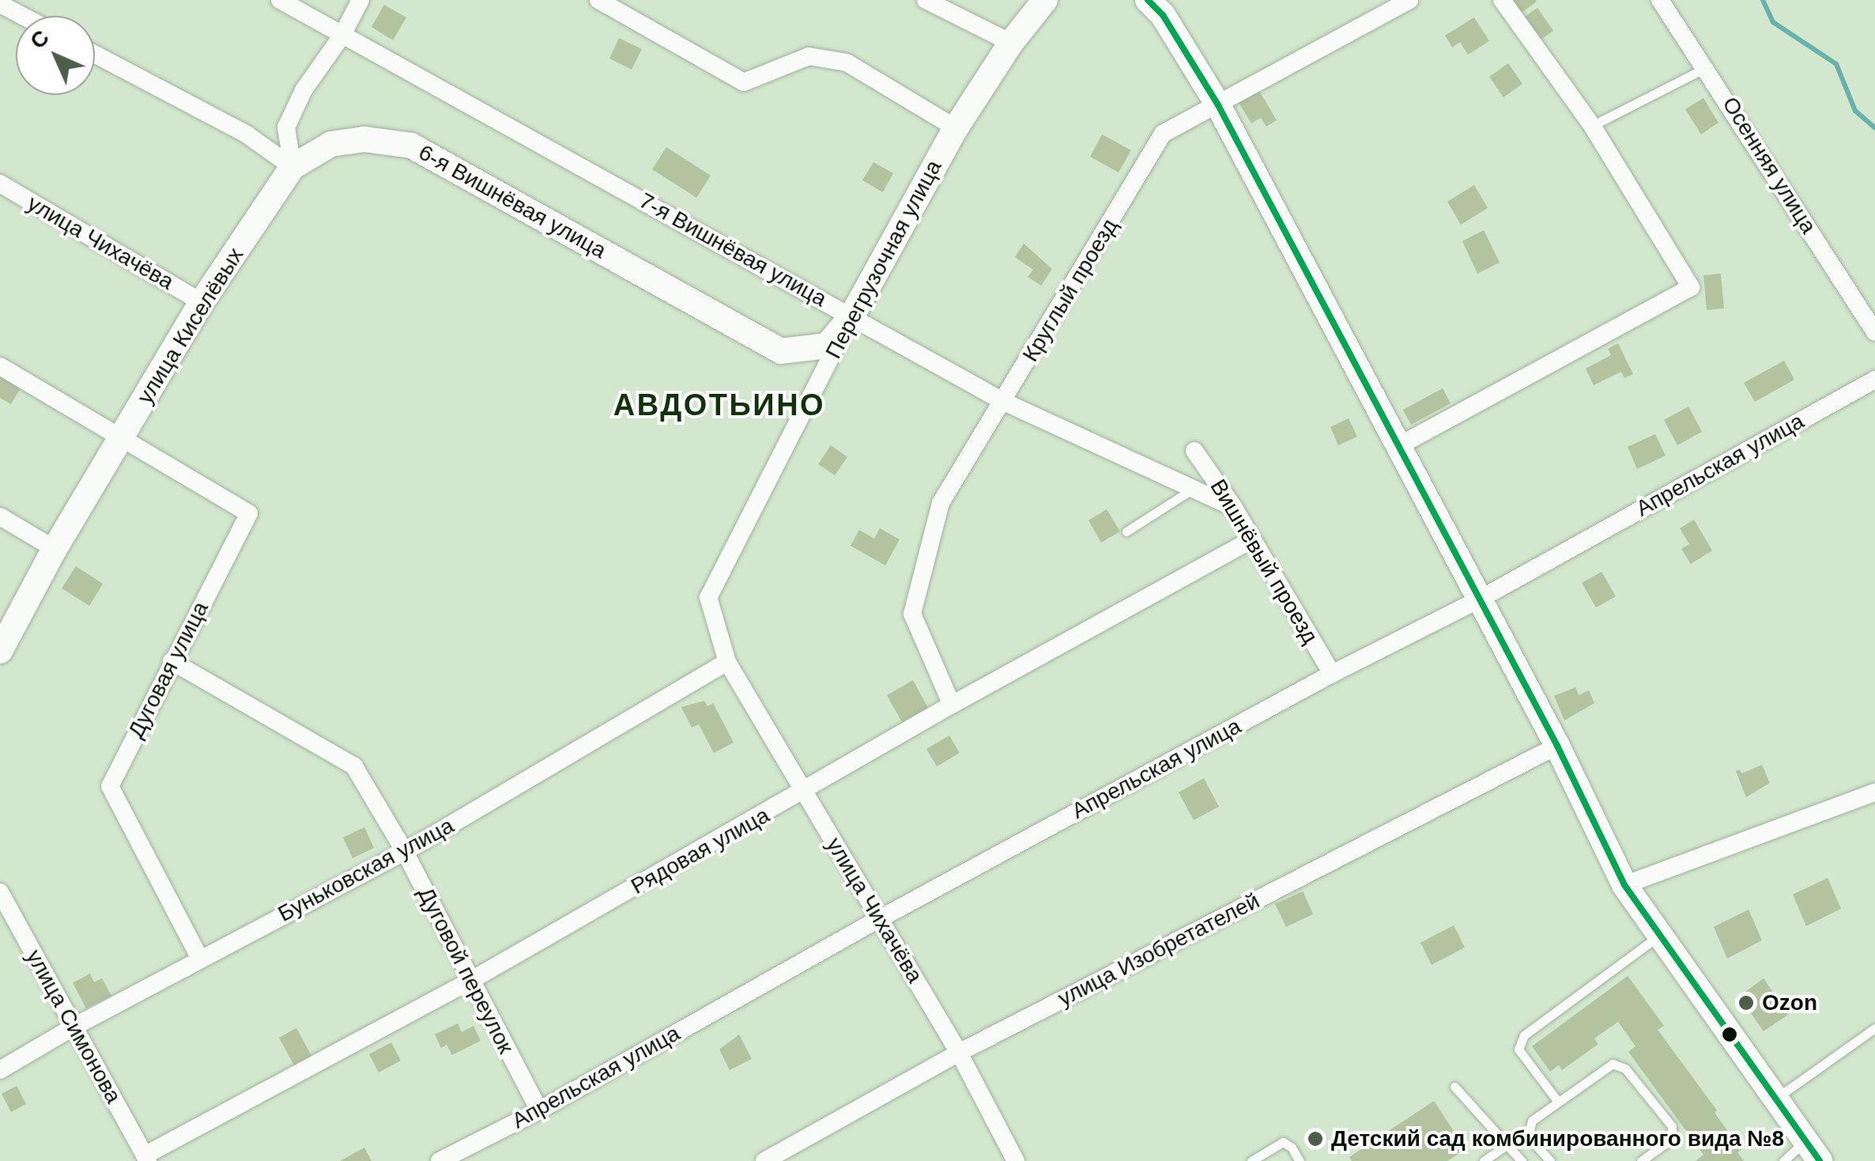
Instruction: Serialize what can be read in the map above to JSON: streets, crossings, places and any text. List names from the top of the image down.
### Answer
{
  "streets": {
    "street": [
      "Осенняя улица",
      "6-я Вишнёвая улица",
      "улица Чихачёва",
      "7-я Вишнёвая улица",
      "Перегрузочная улица",
      "Круглый проезд",
      "улица Киселёвых",
      "Апрельская улица",
      "Вишнёвый проезд",
      "Дуговая улица",
      "Рядовая улица",
      "Буньковская улица",
      "улица Изобретателей",
      "Дуговой переулок",
      "улица Симонова"
    ]
  },
  "crossings": [
    ["6-я Вишнёвая улица", "7-я Вишнёвая улица"],
    ["6-я Вишнёвая улица", "Перегрузочная улица"],
    ["6-я Вишнёвая улица", "улица Киселёвых"],
    ["улица Чихачёва", "Перегрузочная улица"],
    ["улица Чихачёва", "улица Киселёвых"],
    ["улица Чихачёва", "Апрельская улица"],
    ["улица Чихачёва", "Рядовая улица"],
    ["улица Чихачёва", "Буньковская улица"],
    ["улица Чихачёва", "улица Изобретателей"],
    ["7-я Вишнёвая улица", "Перегрузочная улица"],
    ["7-я Вишнёвая улица", "Круглый проезд"],
    ["7-я Вишнёвая улица", "Вишнёвый проезд"],
    ["Перегрузочная улица", "Буньковская улица"],
    ["Круглый проезд", "Рядовая улица"],
    ["улица Киселёвых", "Дуговая улица"],
    ["Апрельская улица", "Вишнёвый проезд"],
    ["Апрельская улица", "Дуговой переулок"],
    ["Вишнёвый проезд", "Рядовая улица"],
    ["Дуговая улица", "Буньковская улица"],
    ["Дуговая улица", "Дуговой переулок"],
    ["Рядовая улица", "Дуговой переулок"],
    ["Рядовая улица", "улица Симонова"],
    ["Буньковская улица", "Дуговой переулок"],
    ["Буньковская улица", "улица Симонова"]
  ],
  "districts": ["АВДОТЬИНО"],
  "places": ["Ozon", "Детский сад комбинированного вида №8"],
  "north": "top left"
}
